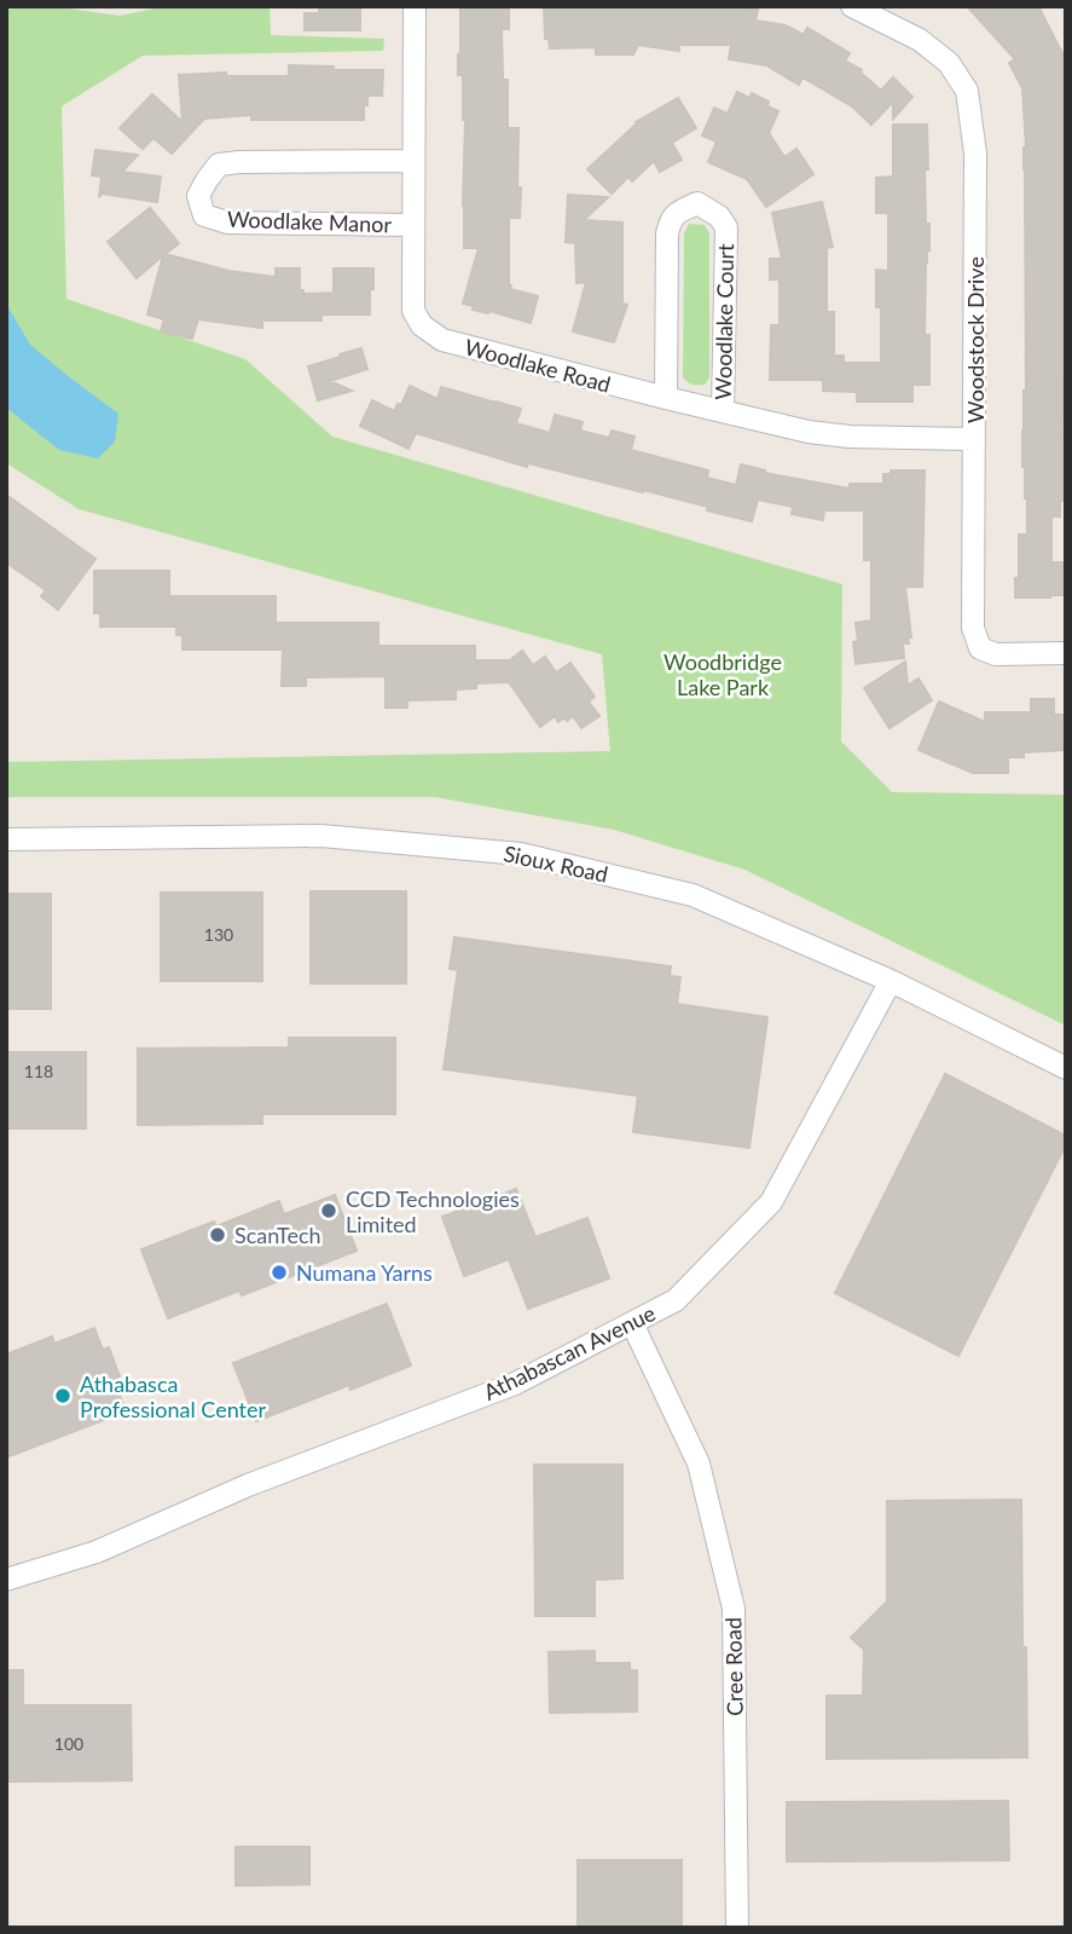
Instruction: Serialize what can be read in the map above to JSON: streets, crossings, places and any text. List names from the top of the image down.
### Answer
{
  "streets": {
    "street": [
      "Woodlake Manor",
      "Woodlake Court",
      "Woodstock Drive",
      "Woodlake Road",
      "Sioux Road",
      "Athabascan Avenue",
      "Cree Road"
    ]
  },
  "crossings": [
    ["Woodlake Manor", "Woodlake Road"],
    ["Woodlake Court", "Woodlake Road"],
    ["Woodstock Drive", "Woodlake Road"],
    ["Sioux Road", "Athabascan Avenue"],
    ["Athabascan Avenue", "Cree Road"]
  ],
  "parks": ["Woodbridge Lake Park"],
  "places": [
    "CCD Technologies Limited",
    "ScanTech",
    "Numana Yarns",
    "Athabasca Professional Center"
  ],
  "house_numbers": ["130", "118", "100"]
}
